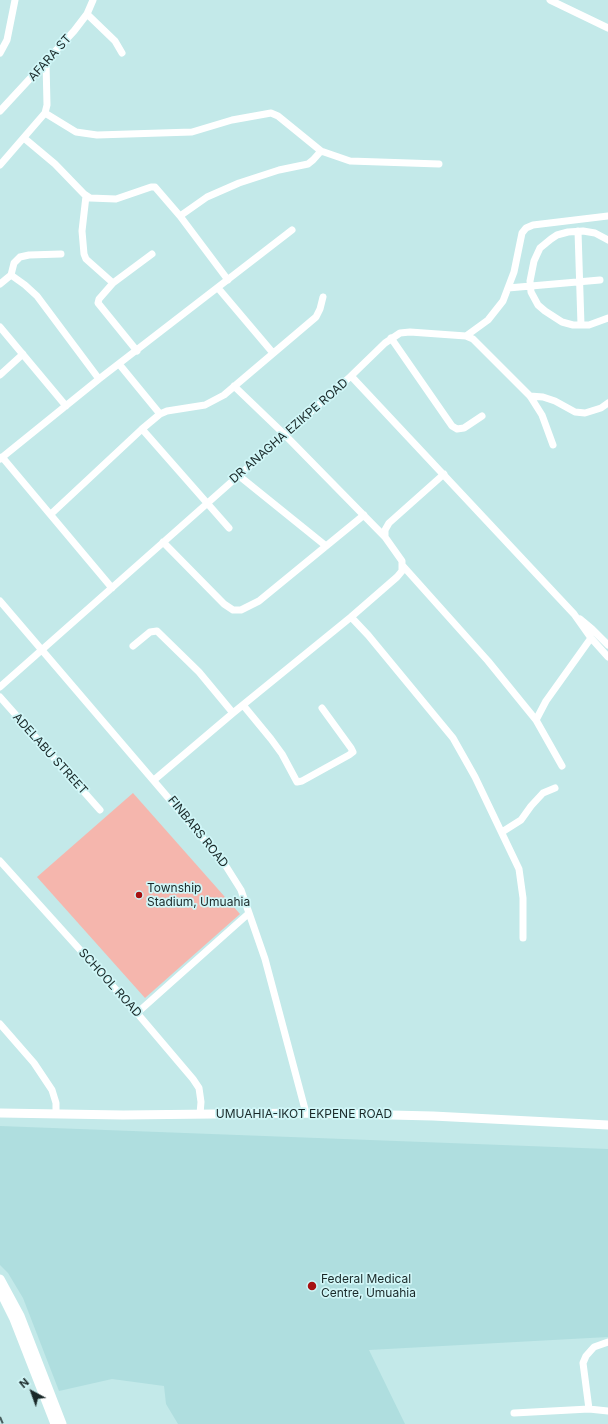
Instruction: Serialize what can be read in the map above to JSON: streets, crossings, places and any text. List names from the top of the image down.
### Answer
{
  "streets": {
    "main road": ["UMUAHIA-IKOT EKPENE ROAD"],
    "street": [
      "AFARA ST",
      "DR ANAGHA EZIKPE ROAD",
      "ADELABU STREET",
      "FINBARS ROAD",
      "SCHOOL ROAD"
    ]
  },
  "crossings": [
    ["DR ANAGHA EZIKPE ROAD", "FINBARS ROAD"],
    ["FINBARS ROAD", "UMUAHIA-IKOT EKPENE ROAD"],
    ["SCHOOL ROAD", "UMUAHIA-IKOT EKPENE ROAD"]
  ],
  "places": ["Township Stadium, Umuahia", "Federal Medical Centre, Umuahia"],
  "north": "top left"
}
